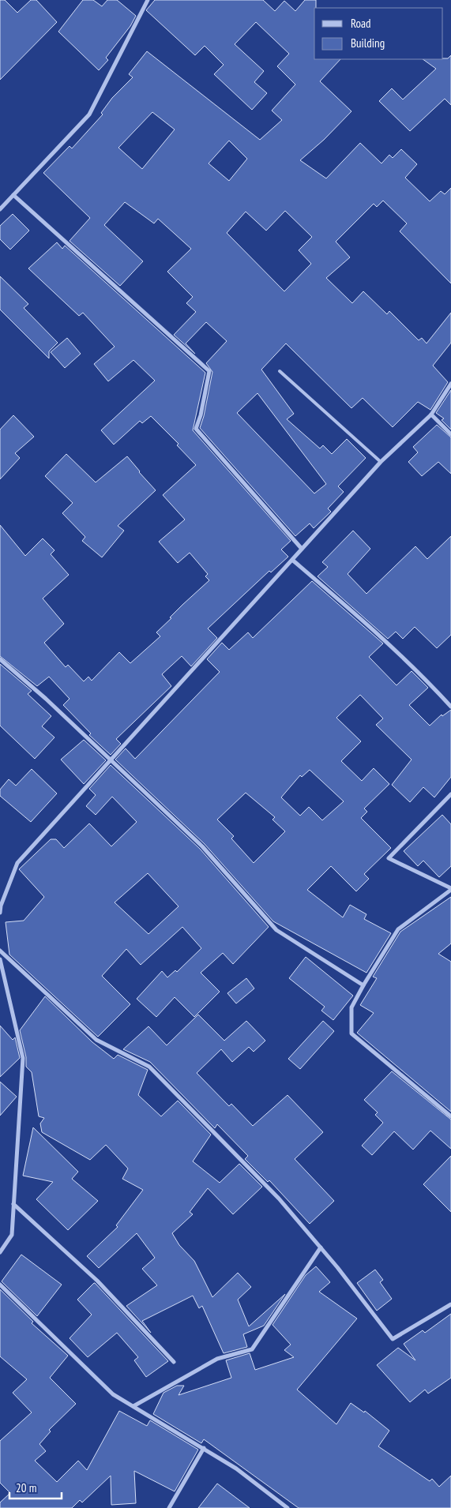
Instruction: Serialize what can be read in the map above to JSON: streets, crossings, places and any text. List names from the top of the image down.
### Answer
{
  "legend": ["Road", "Building"],
  "scale_bar": "20 m"
}
